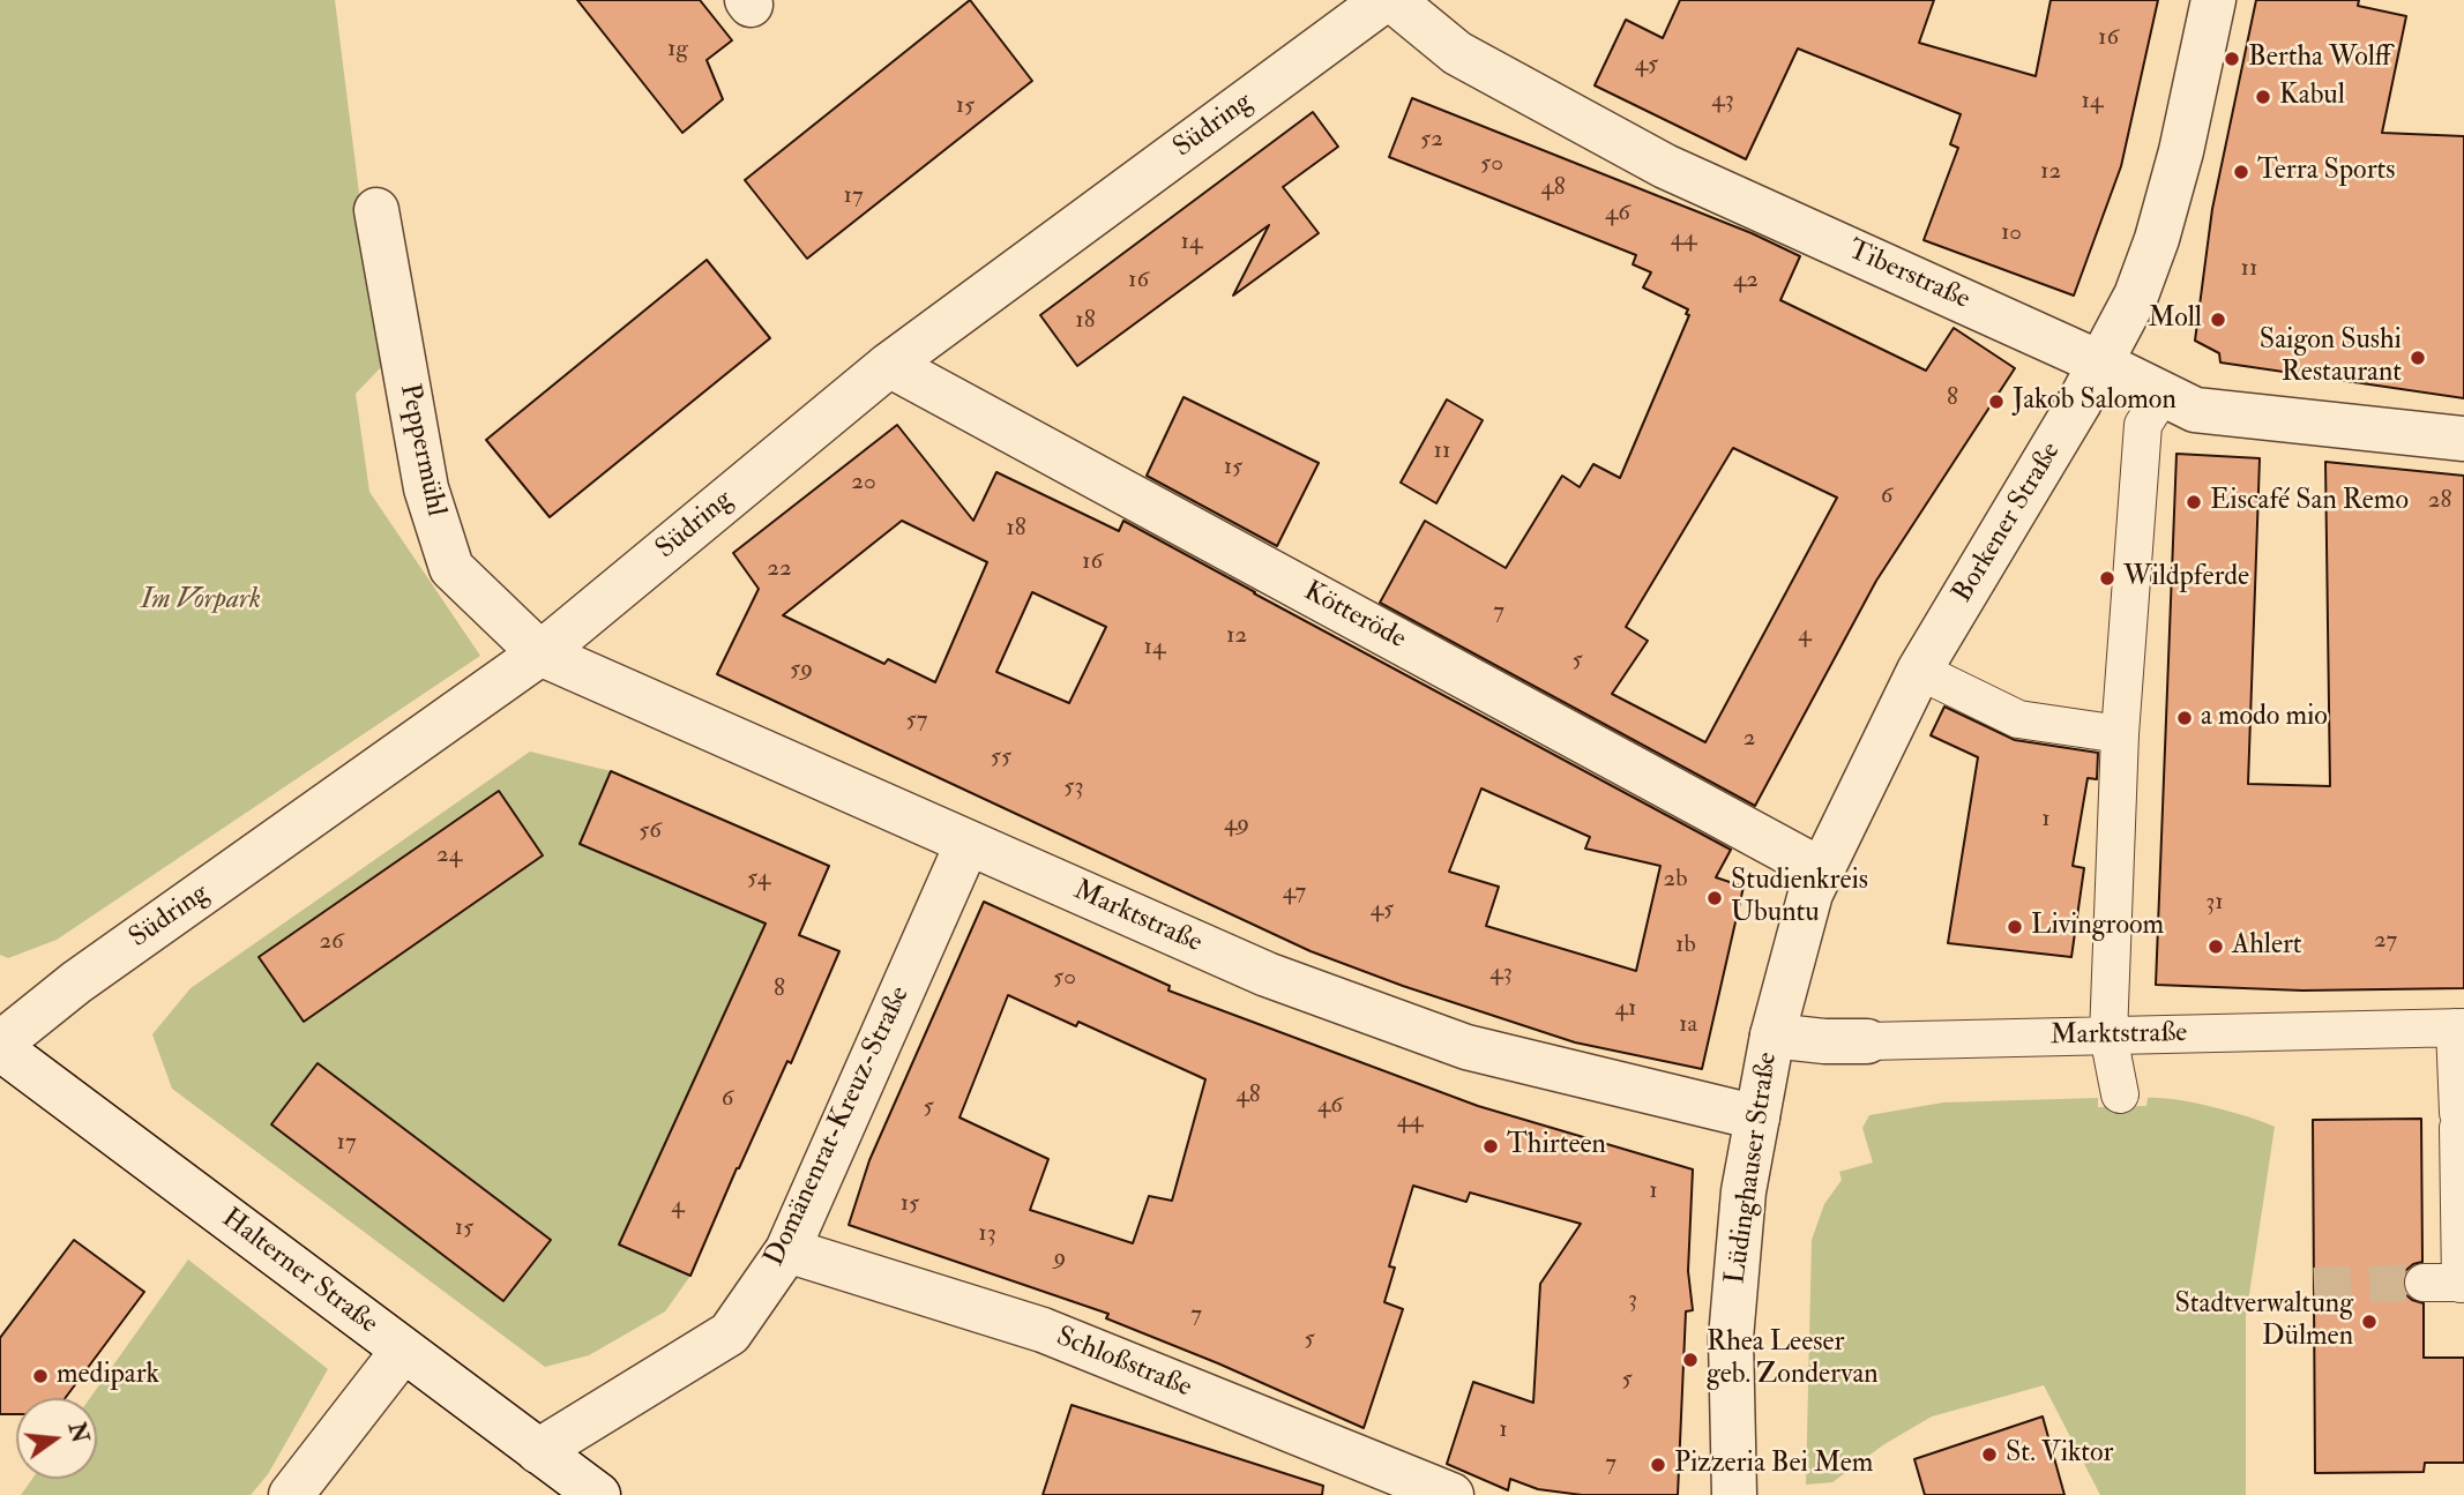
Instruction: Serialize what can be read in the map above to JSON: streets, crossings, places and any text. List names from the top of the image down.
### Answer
{
  "streets": {
    "street": [
      "Südring",
      "Tiberstraße",
      "Peppermühl",
      "Borkener Straße",
      "Kötteröde",
      "Marktstraße",
      "Domänenrat-Kreuz-Straße",
      "Lüdinghauser Straße",
      "Halterner Straße",
      "Schloßstraße"
    ]
  },
  "crossings": [
    ["Südring", "Peppermühl"],
    ["Südring", "Kötteröde"],
    ["Südring", "Marktstraße"],
    ["Südring", "Halterner Straße"],
    ["Tiberstraße", "Borkener Straße"],
    ["Peppermühl", "Marktstraße"],
    ["Borkener Straße", "Kötteröde"],
    ["Borkener Straße", "Marktstraße"],
    ["Borkener Straße", "Lüdinghauser Straße"],
    ["Marktstraße", "Domänenrat-Kreuz-Straße"],
    ["Marktstraße", "Lüdinghauser Straße"],
    ["Domänenrat-Kreuz-Straße", "Halterner Straße"],
    ["Domänenrat-Kreuz-Straße", "Schloßstraße"]
  ],
  "parks": ["Im Vorpark"],
  "places": [
    "Bertha Wolff",
    "Kabul",
    "Terra Sports",
    "Moll",
    "Saigon Sushi Restaurant",
    "Jakob Salomon",
    "Eiscafé San Remo",
    "Wildpferde",
    "a modo mio",
    "Studienkreis Ubuntu",
    "Livingroom",
    "Ahlert",
    "Thirteen",
    "Stadtverwaltung Dülmen",
    "Rhea Leeser geb. Zondervan",
    "medipark",
    "St. Viktor",
    "Pizzeria Bei Mem"
  ],
  "house_numbers": [
    "16",
    "1g",
    "45",
    "43",
    "14",
    "15",
    "52",
    "50",
    "12",
    "48",
    "17",
    "46",
    "10",
    "44",
    "14",
    "11",
    "16",
    "42",
    "18",
    "8",
    "11",
    "15",
    "20",
    "6",
    "28",
    "18",
    "16",
    "22",
    "7",
    "4",
    "12",
    "14",
    "5",
    "59",
    "57",
    "2",
    "55",
    "53",
    "1",
    "49",
    "56",
    "24",
    "54",
    "2b",
    "47",
    "31",
    "45",
    "27",
    "26",
    "1b",
    "43",
    "50",
    "8",
    "41",
    "1a",
    "48",
    "6",
    "46",
    "5",
    "44",
    "17",
    "1",
    "15",
    "4",
    "15",
    "13",
    "9",
    "3",
    "7",
    "5",
    "5",
    "1",
    "7"
  ],
  "north": "right"
}
